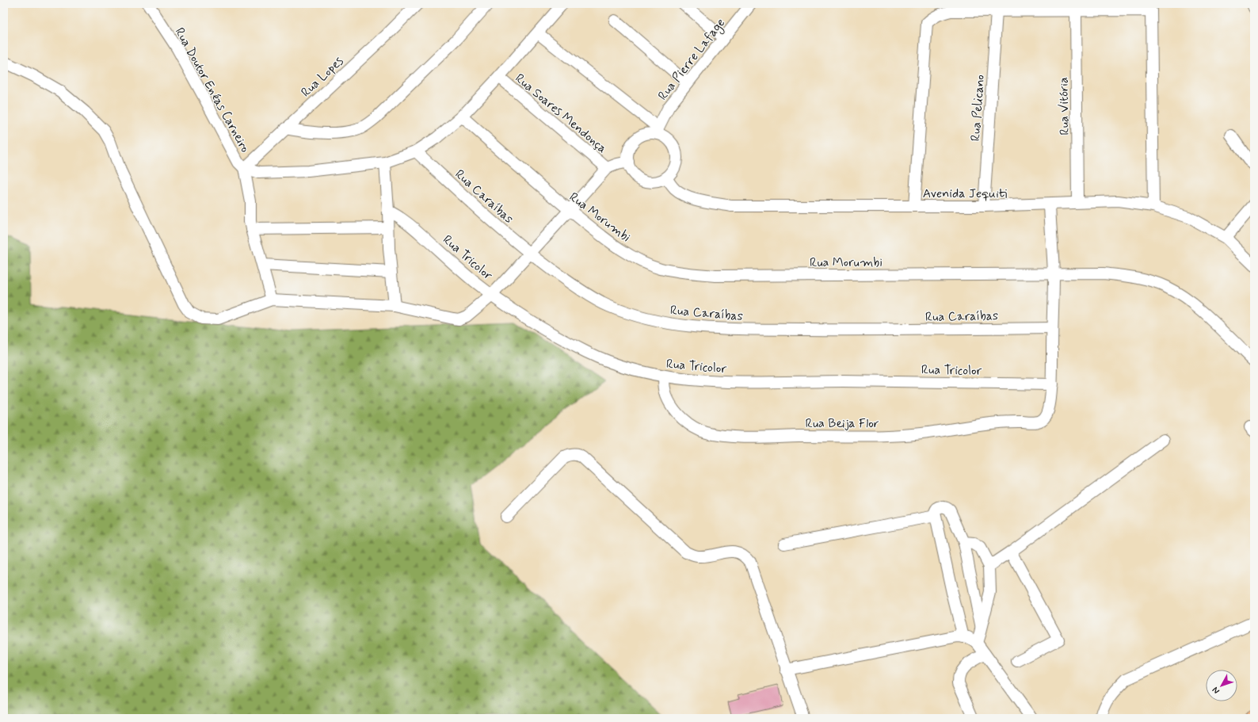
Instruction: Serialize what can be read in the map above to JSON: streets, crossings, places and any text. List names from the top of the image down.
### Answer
{
  "streets": {
    "street": [
      "Rua Pierre Lafage",
      "Rua Lopes",
      "Rua Doutor Enéas Carneiro",
      "Rua Vitória",
      "Rua Pelicano",
      "Rua Soares Mendonça",
      "Avenida Jequiti",
      "Rua Caraíbas",
      "Rua Morumbi",
      "Rua Tricolor",
      "Rua Beija Flor"
    ]
  },
  "crossings": [
    ["Rua Pierre Lafage", "Avenida Jequiti"],
    ["Rua Lopes", "Rua Doutor Enéas Carneiro"],
    ["Rua Doutor Enéas Carneiro", "Rua Soares Mendonça"],
    ["Rua Doutor Enéas Carneiro", "Rua Caraíbas"],
    ["Rua Doutor Enéas Carneiro", "Rua Morumbi"],
    ["Rua Vitória", "Avenida Jequiti"],
    ["Rua Pelicano", "Avenida Jequiti"],
    ["Rua Tricolor", "Rua Beija Flor"]
  ],
  "north": "bottom left"
}
